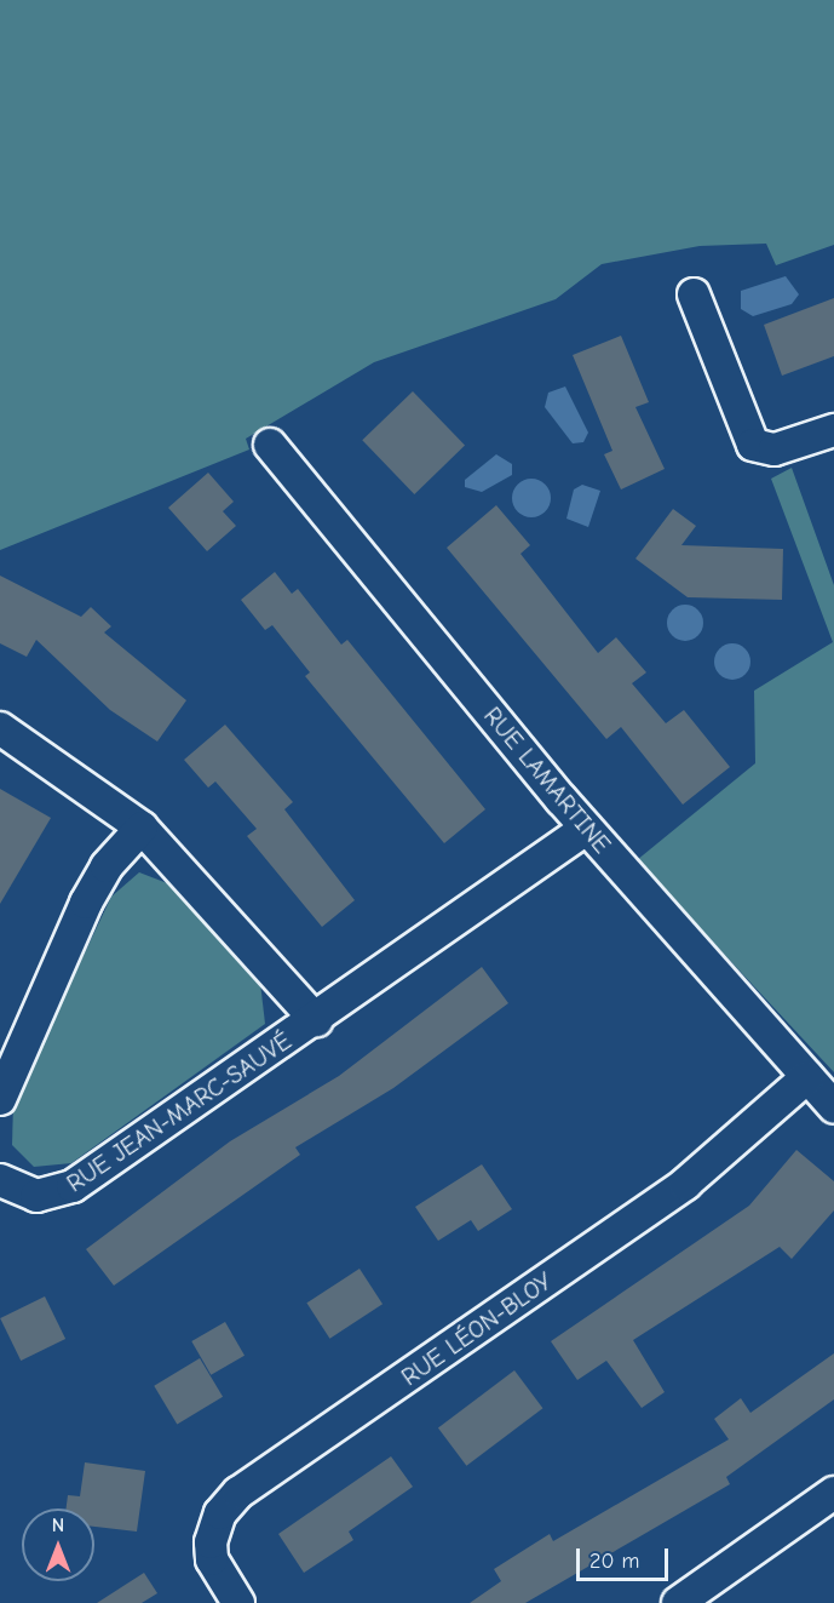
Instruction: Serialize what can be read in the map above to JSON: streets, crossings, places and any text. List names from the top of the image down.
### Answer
{
  "streets": {
    "street": ["RUE LAMARTINE", "RUE JEAN-MARC-SAUVÉ", "RUE LÉON-BLOY"]
  },
  "crossings": [
    ["RUE LAMARTINE", "RUE JEAN-MARC-SAUVÉ"],
    ["RUE LAMARTINE", "RUE LÉON-BLOY"]
  ],
  "scale_bar": "20 m",
  "north": "top"
}
